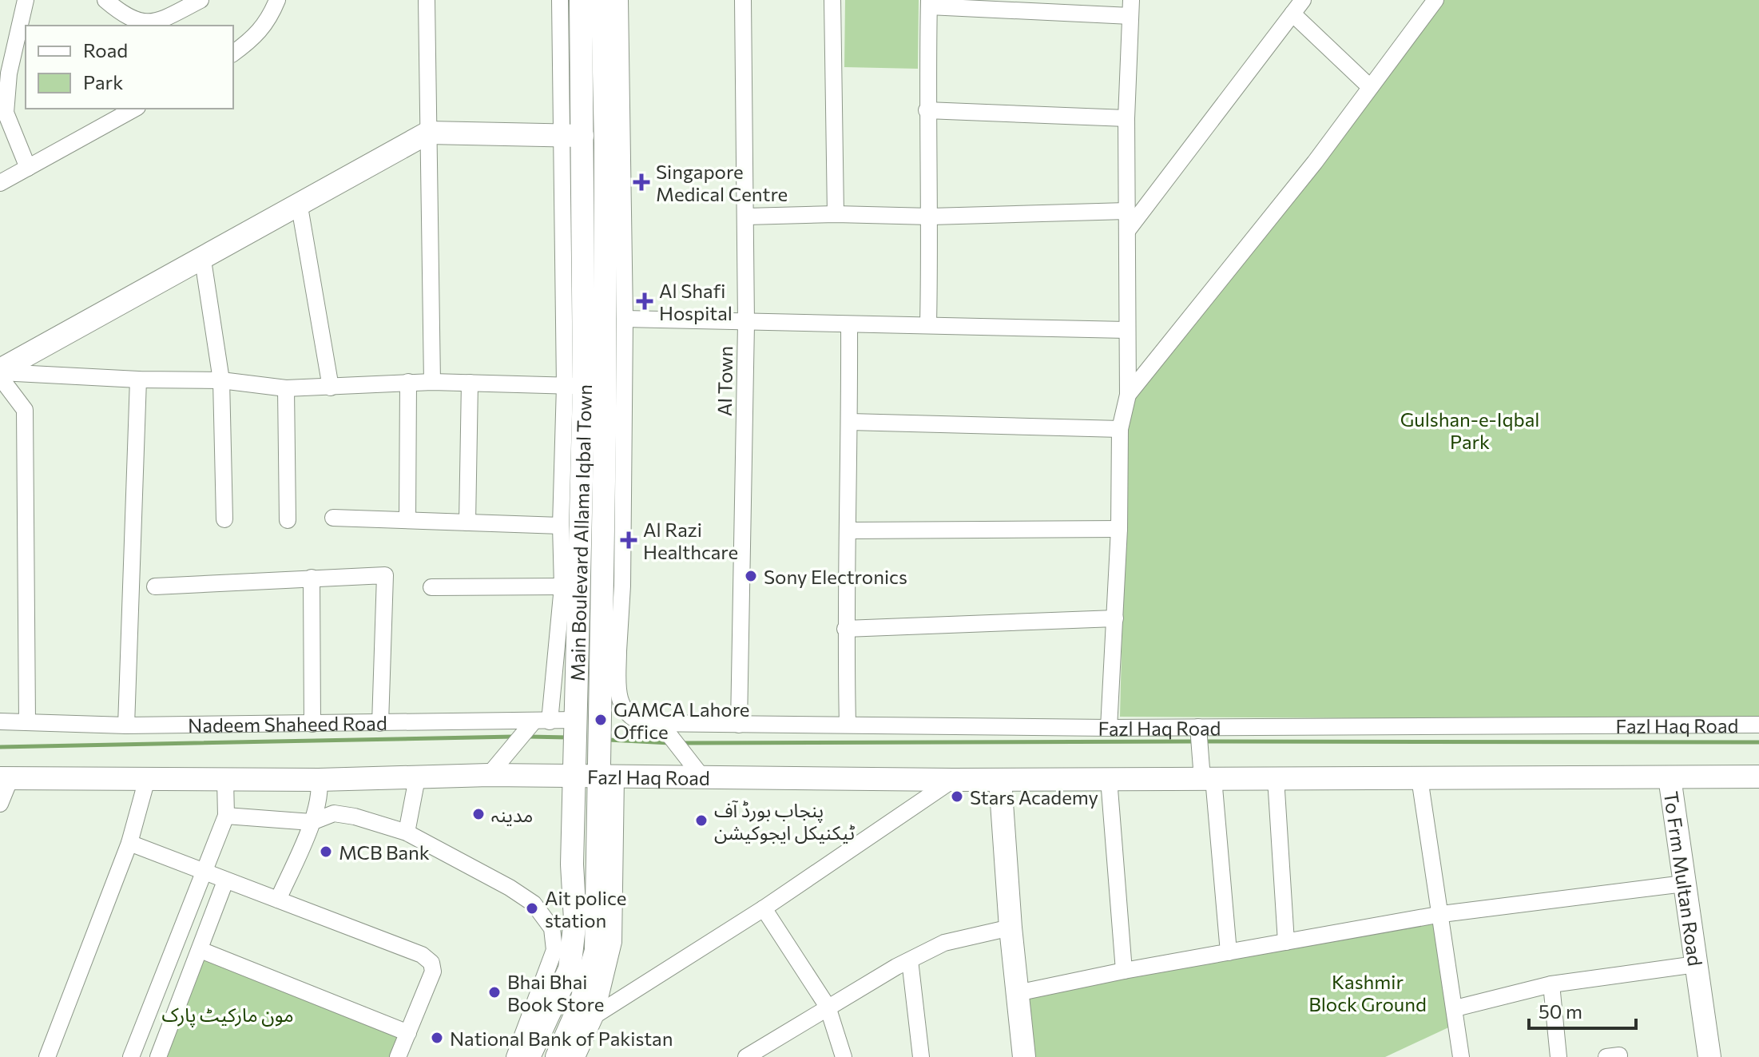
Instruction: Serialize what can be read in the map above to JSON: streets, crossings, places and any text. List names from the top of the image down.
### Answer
{
  "streets": {
    "main road": ["Main Boulevard Allama Iqbal Town", "Fazl Haq Road", "To Frm Multan Road"],
    "street": ["AI Town", "Nadeem Shaheed Road"]
  },
  "crossings": [
    ["AI Town", "Fazl Haq Road"],
    ["Main Boulevard Allama Iqbal Town", "Nadeem Shaheed Road"],
    ["Main Boulevard Allama Iqbal Town", "Fazl Haq Road"],
    ["Fazl Haq Road", "To Frm Multan Road"]
  ],
  "parks": ["Gulshan-e-Iqbal Park", "Kashmir Block Ground", "مون مارکیٹ پارک"],
  "places": {
    "health": ["Singapore Medical Centre", "Al Shafi Hospital", "Al Razi Healthcare"],
    "other": [
      "Sony Electronics",
      "GAMCA Lahore Office",
      "Stars Academy",
      "مدینہ",
      "پنجاب بورڈ آف ٹیکنیکل ایجوکیشن",
      "MCB Bank",
      "Ait police station",
      "Bhai Bhai Book Store",
      "National Bank of Pakistan"
    ]
  },
  "legend": ["Road", "Park"],
  "scale_bar": "50 m"
}
